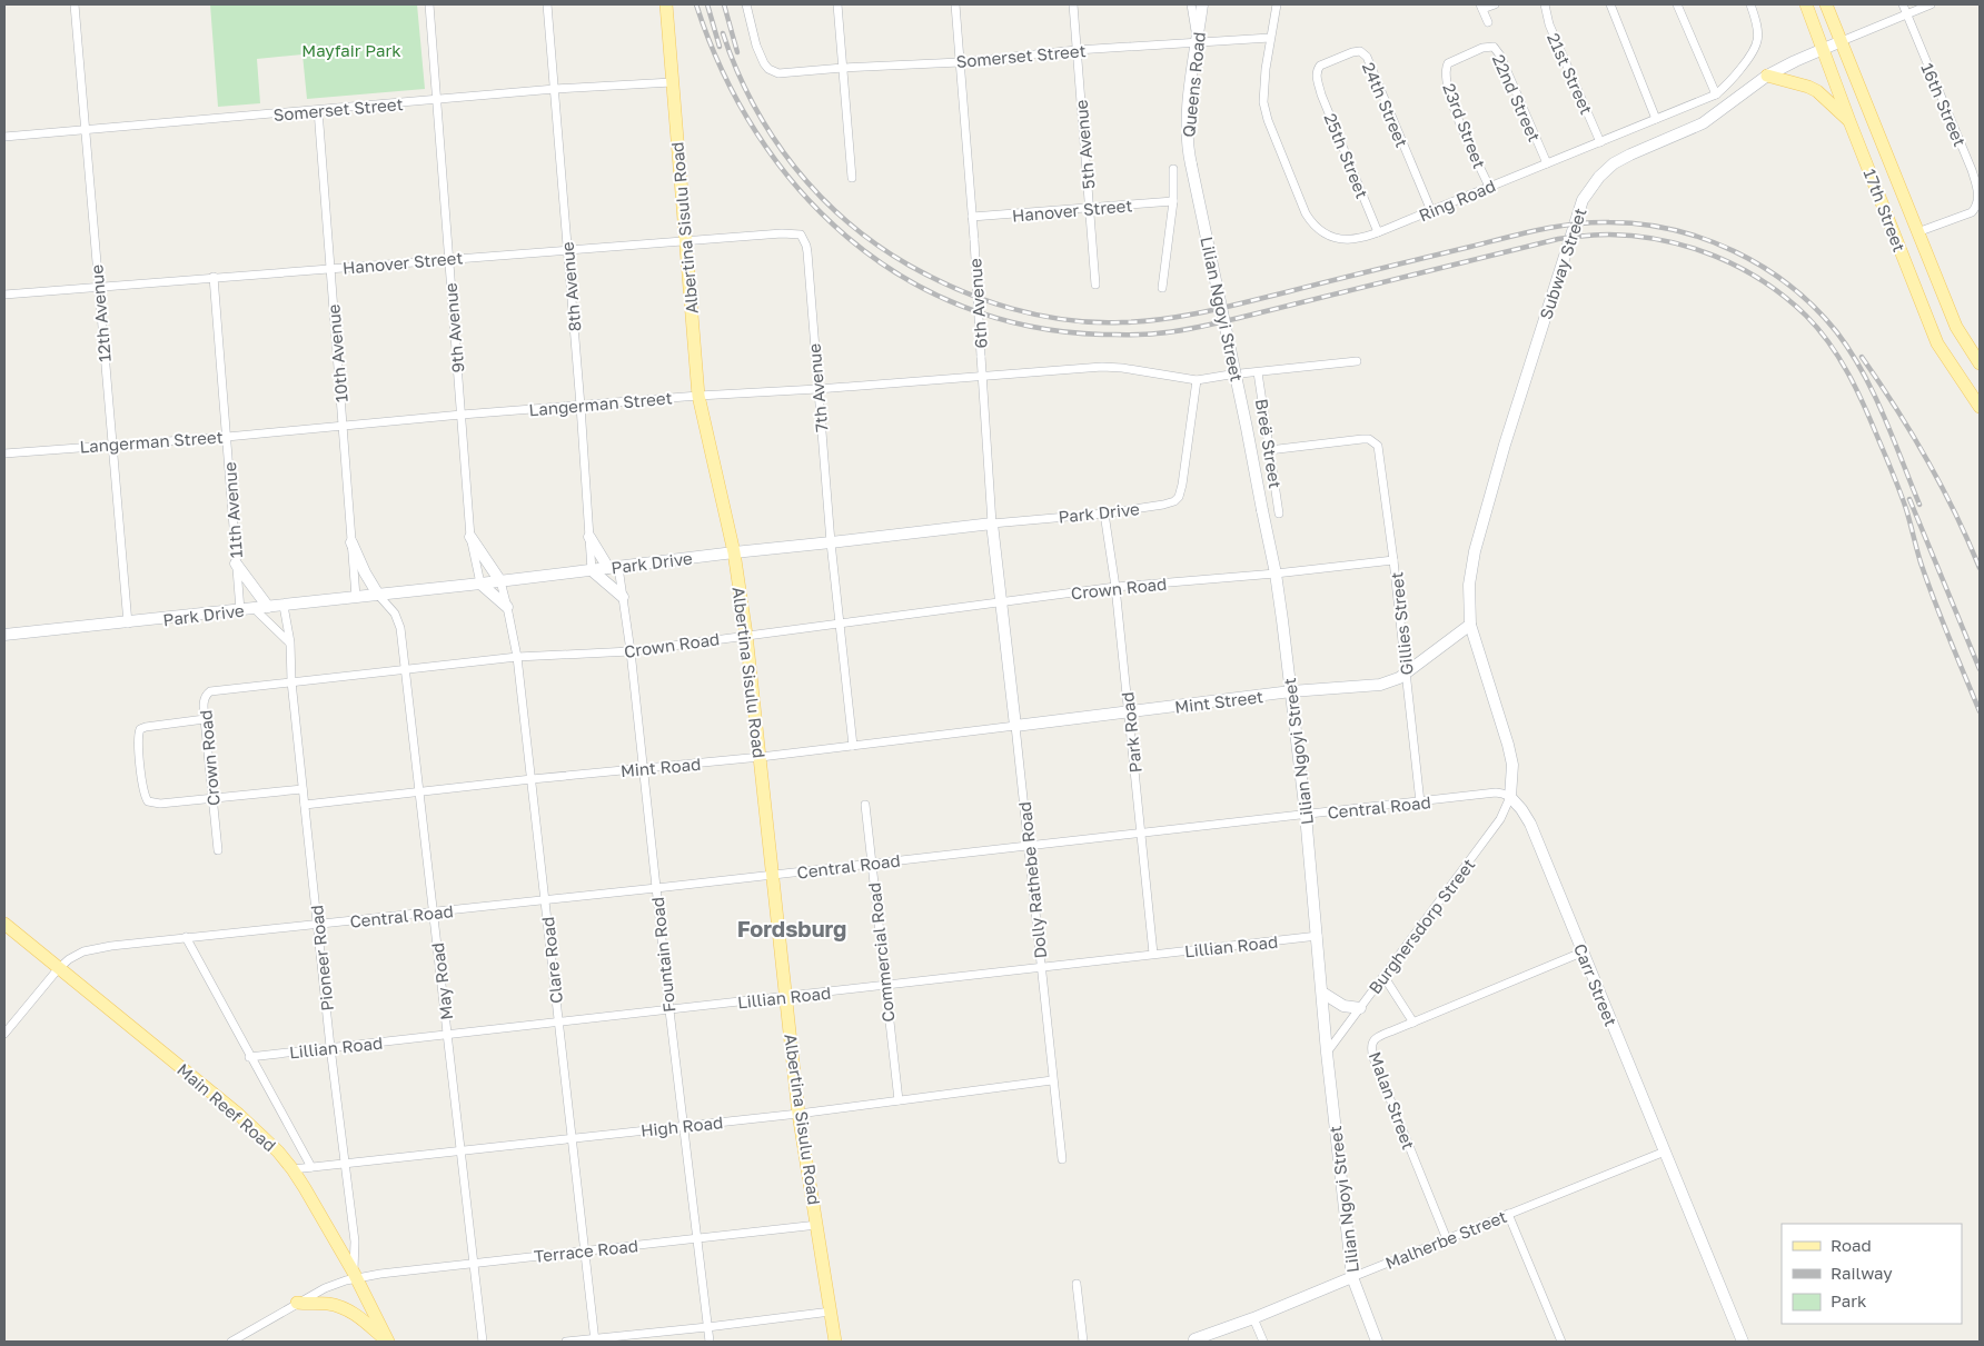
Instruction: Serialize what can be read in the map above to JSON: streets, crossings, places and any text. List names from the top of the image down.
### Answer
{
  "streets": {
    "main road": ["17th Street", "Albertina Sisulu Road", "Main Reef Road"],
    "street": [
      "Somerset Street",
      "21st Street",
      "Queens Road",
      "22nd Street",
      "24th Street",
      "16th Street",
      "23rd Street",
      "5th Avenue",
      "25th Street",
      "Ring Road",
      "Hanover Street",
      "Subway Street",
      "8th Avenue",
      "6th Avenue",
      "Lilian Ngoyi Street",
      "12th Avenue",
      "9th Avenue",
      "10th Avenue",
      "7th Avenue",
      "Langerman Street",
      "Breë Street",
      "11th Avenue",
      "Park Drive",
      "Crown Road",
      "Gillies Street",
      "Mint Street",
      "Park Road",
      "Mint Road",
      "Central Road",
      "Dolly Rathebe Road",
      "Burghersdorp Street",
      "Lillian Road",
      "Commercial Road",
      "Fountain Road",
      "Pioneer Road",
      "Clare Road",
      "May Road",
      "Carr Street",
      "Malan Street",
      "High Road",
      "Malherbe Street",
      "Terrace Road"
    ]
  },
  "crossings": [
    ["Somerset Street", "Queens Road"],
    ["Somerset Street", "5th Avenue"],
    ["Somerset Street", "Ring Road"],
    ["Somerset Street", "Albertina Sisulu Road"],
    ["Somerset Street", "8th Avenue"],
    ["Somerset Street", "6th Avenue"],
    ["Somerset Street", "12th Avenue"],
    ["Somerset Street", "9th Avenue"],
    ["Somerset Street", "10th Avenue"],
    ["21st Street", "Ring Road"],
    ["Queens Road", "Lilian Ngoyi Street"],
    ["22nd Street", "23rd Street"],
    ["22nd Street", "Ring Road"],
    ["24th Street", "25th Street"],
    ["24th Street", "Ring Road"],
    ["16th Street", "17th Street"],
    ["23rd Street", "Ring Road"],
    ["5th Avenue", "Hanover Street"],
    ["25th Street", "Ring Road"],
    ["Hanover Street", "Albertina Sisulu Road"],
    ["Hanover Street", "8th Avenue"],
    ["Hanover Street", "6th Avenue"],
    ["Hanover Street", "12th Avenue"],
    ["Hanover Street", "9th Avenue"],
    ["Hanover Street", "10th Avenue"],
    ["Hanover Street", "7th Avenue"],
    ["Hanover Street", "11th Avenue"],
    ["17th Street", "Subway Street"],
    ["Albertina Sisulu Road", "Langerman Street"],
    ["Albertina Sisulu Road", "Park Drive"],
    ["Albertina Sisulu Road", "Crown Road"],
    ["Albertina Sisulu Road", "Mint Road"],
    ["Albertina Sisulu Road", "Central Road"],
    ["Albertina Sisulu Road", "Lillian Road"],
    ["Albertina Sisulu Road", "High Road"],
    ["Albertina Sisulu Road", "Terrace Road"],
    ["Subway Street", "Mint Street"],
    ["8th Avenue", "Langerman Street"],
    ["8th Avenue", "Park Drive"],
    ["6th Avenue", "Langerman Street"],
    ["6th Avenue", "Park Drive"],
    ["6th Avenue", "Crown Road"],
    ["6th Avenue", "Dolly Rathebe Road"],
    ["Lilian Ngoyi Street", "Crown Road"],
    ["Lilian Ngoyi Street", "Mint Street"],
    ["Lilian Ngoyi Street", "Central Road"],
    ["Lilian Ngoyi Street", "Burghersdorp Street"],
    ["Lilian Ngoyi Street", "Lillian Road"],
    ["Lilian Ngoyi Street", "Malherbe Street"],
    ["12th Avenue", "Langerman Street"],
    ["12th Avenue", "Park Drive"],
    ["9th Avenue", "Langerman Street"],
    ["9th Avenue", "Park Drive"],
    ["10th Avenue", "Langerman Street"],
    ["10th Avenue", "Park Drive"],
    ["7th Avenue", "Langerman Street"],
    ["7th Avenue", "Park Drive"],
    ["Langerman Street", "Breë Street"],
    ["Langerman Street", "11th Avenue"],
    ["Langerman Street", "Park Drive"],
    ["Breë Street", "Gillies Street"],
    ["11th Avenue", "Park Drive"],
    ["Park Drive", "Park Road"],
    ["Park Drive", "Fountain Road"],
    ["Park Drive", "Pioneer Road"],
    ["Park Drive", "Clare Road"],
    ["Park Drive", "May Road"],
    ["Crown Road", "Gillies Street"],
    ["Crown Road", "Park Road"],
    ["Crown Road", "Dolly Rathebe Road"],
    ["Crown Road", "Fountain Road"],
    ["Crown Road", "Pioneer Road"],
    ["Crown Road", "Clare Road"],
    ["Crown Road", "May Road"],
    ["Gillies Street", "Mint Street"],
    ["Gillies Street", "Central Road"],
    ["Mint Street", "Park Road"],
    ["Mint Street", "Mint Road"],
    ["Mint Street", "Dolly Rathebe Road"],
    ["Park Road", "Central Road"],
    ["Park Road", "Lillian Road"],
    ["Mint Road", "Dolly Rathebe Road"],
    ["Mint Road", "Fountain Road"],
    ["Mint Road", "Pioneer Road"],
    ["Mint Road", "Clare Road"],
    ["Mint Road", "May Road"],
    ["Central Road", "Dolly Rathebe Road"],
    ["Central Road", "Burghersdorp Street"],
    ["Central Road", "Commercial Road"],
    ["Central Road", "Fountain Road"],
    ["Central Road", "Pioneer Road"],
    ["Central Road", "Clare Road"],
    ["Central Road", "May Road"],
    ["Central Road", "Carr Street"],
    ["Central Road", "Main Reef Road"],
    ["Dolly Rathebe Road", "Lillian Road"],
    ["Dolly Rathebe Road", "High Road"],
    ["Burghersdorp Street", "Carr Street"],
    ["Lillian Road", "Commercial Road"],
    ["Lillian Road", "Fountain Road"],
    ["Lillian Road", "Pioneer Road"],
    ["Lillian Road", "Clare Road"],
    ["Lillian Road", "May Road"],
    ["Commercial Road", "High Road"],
    ["Fountain Road", "High Road"],
    ["Fountain Road", "Terrace Road"],
    ["Pioneer Road", "Main Reef Road"],
    ["Pioneer Road", "High Road"],
    ["Pioneer Road", "Terrace Road"],
    ["Clare Road", "High Road"],
    ["Clare Road", "Terrace Road"],
    ["May Road", "High Road"],
    ["May Road", "Terrace Road"],
    ["Carr Street", "Malan Street"],
    ["Carr Street", "Malherbe Street"],
    ["Malan Street", "Malherbe Street"],
    ["Main Reef Road", "High Road"],
    ["Main Reef Road", "Terrace Road"]
  ],
  "districts": ["Fordsburg"],
  "parks": ["Mayfair Park"],
  "legend": ["Road", "Railway", "Park"]
}
